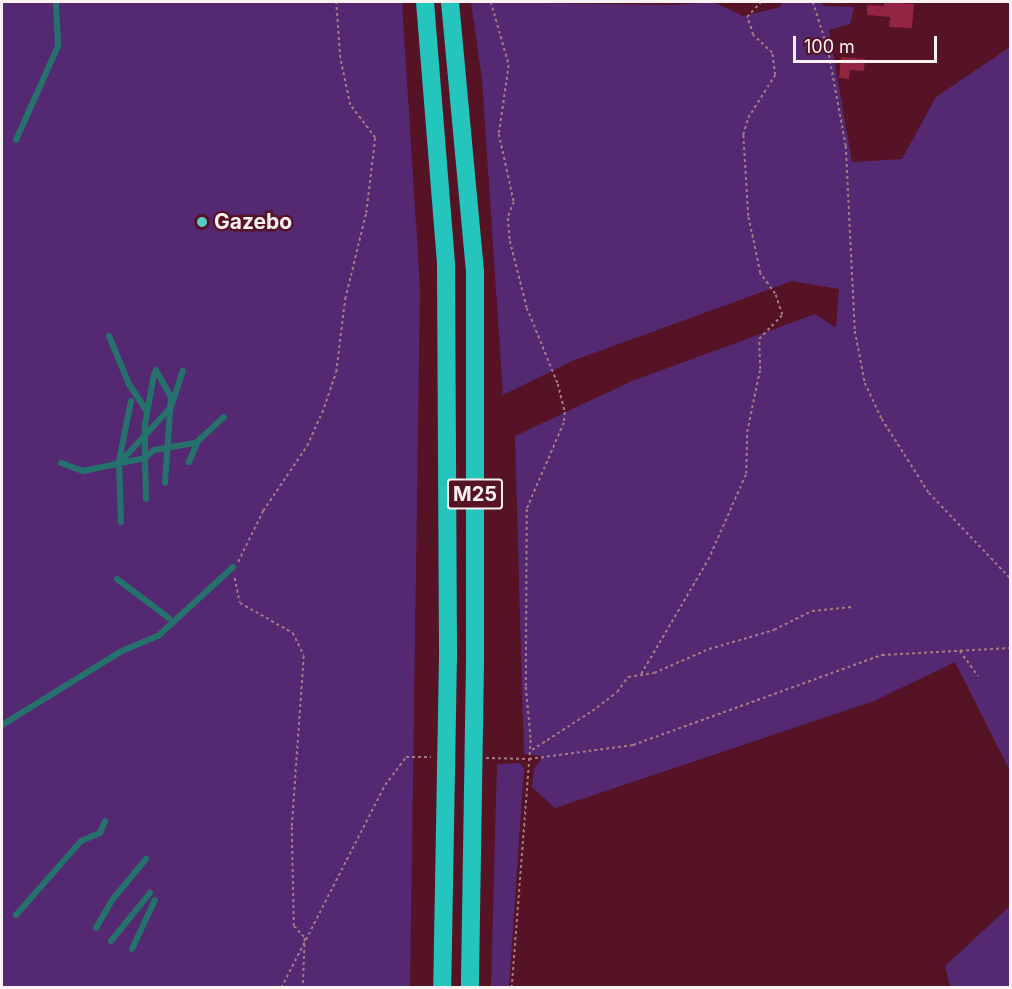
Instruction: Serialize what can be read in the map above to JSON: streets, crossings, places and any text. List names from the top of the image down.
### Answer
{
  "streets": {
    "highway": ["M25"]
  },
  "places": ["Gazebo"],
  "scale_bar": "100 m"
}
